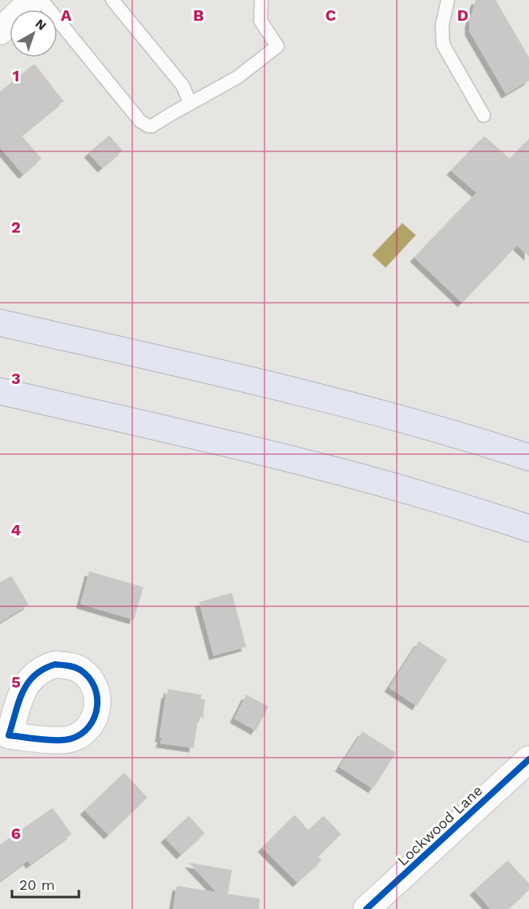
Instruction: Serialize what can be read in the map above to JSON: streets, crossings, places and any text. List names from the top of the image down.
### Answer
{
  "streets": {
    "street": ["Lockwood Lane"]
  },
  "scale_bar": "20 m",
  "north": "top right",
  "grid": {
    "columns": [
      "A",
      "B",
      "C",
      "D"
    ],
    "rows": [
      "1",
      "2",
      "3",
      "4",
      "5",
      "6"
    ]
  }
}
